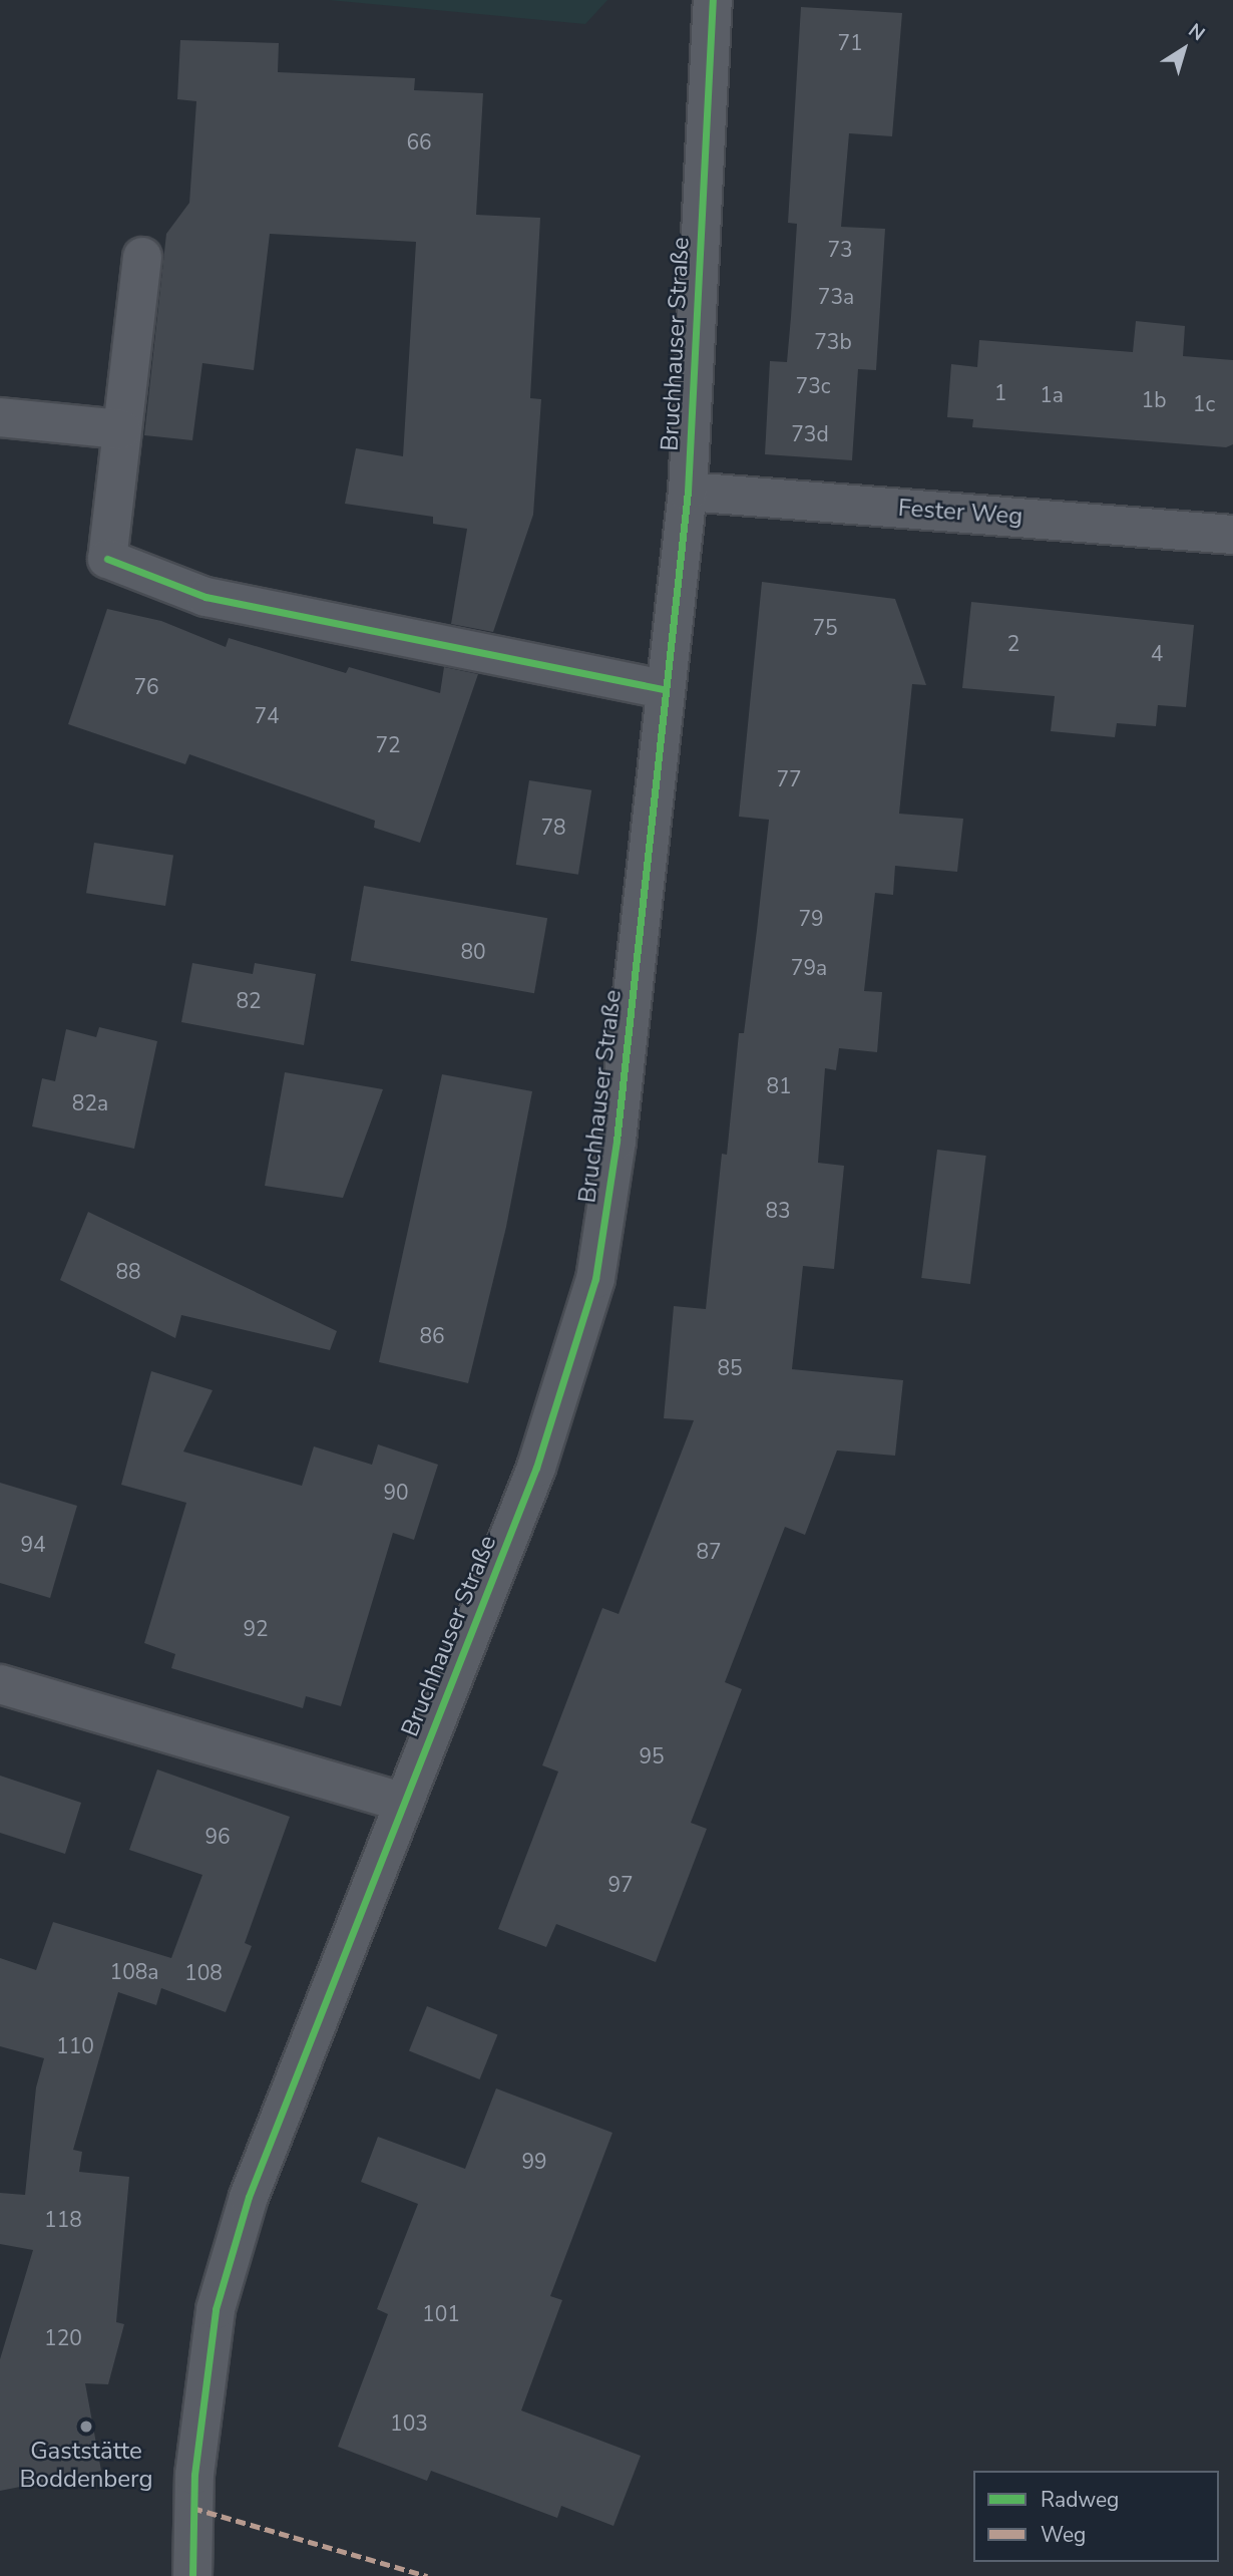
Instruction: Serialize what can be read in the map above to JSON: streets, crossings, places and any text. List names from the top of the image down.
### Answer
{
  "streets": {
    "street": ["Bruchhauser Straße", "Fester Weg"]
  },
  "crossings": [
    ["Bruchhauser Straße", "Fester Weg"]
  ],
  "places": ["Gaststätte Boddenberg"],
  "house_numbers": [
    "71",
    "66",
    "73",
    "73a",
    "73b",
    "73c",
    "1",
    "1a",
    "1b",
    "1c",
    "73d",
    "75",
    "2",
    "4",
    "76",
    "74",
    "72",
    "77",
    "78",
    "79",
    "80",
    "79a",
    "82",
    "81",
    "82a",
    "83",
    "88",
    "86",
    "85",
    "90",
    "94",
    "87",
    "92",
    "95",
    "96",
    "97",
    "108a",
    "108",
    "110",
    "99",
    "118",
    "101",
    "120",
    "103"
  ],
  "legend": ["Radweg", "Weg"],
  "north": "top right"
}
